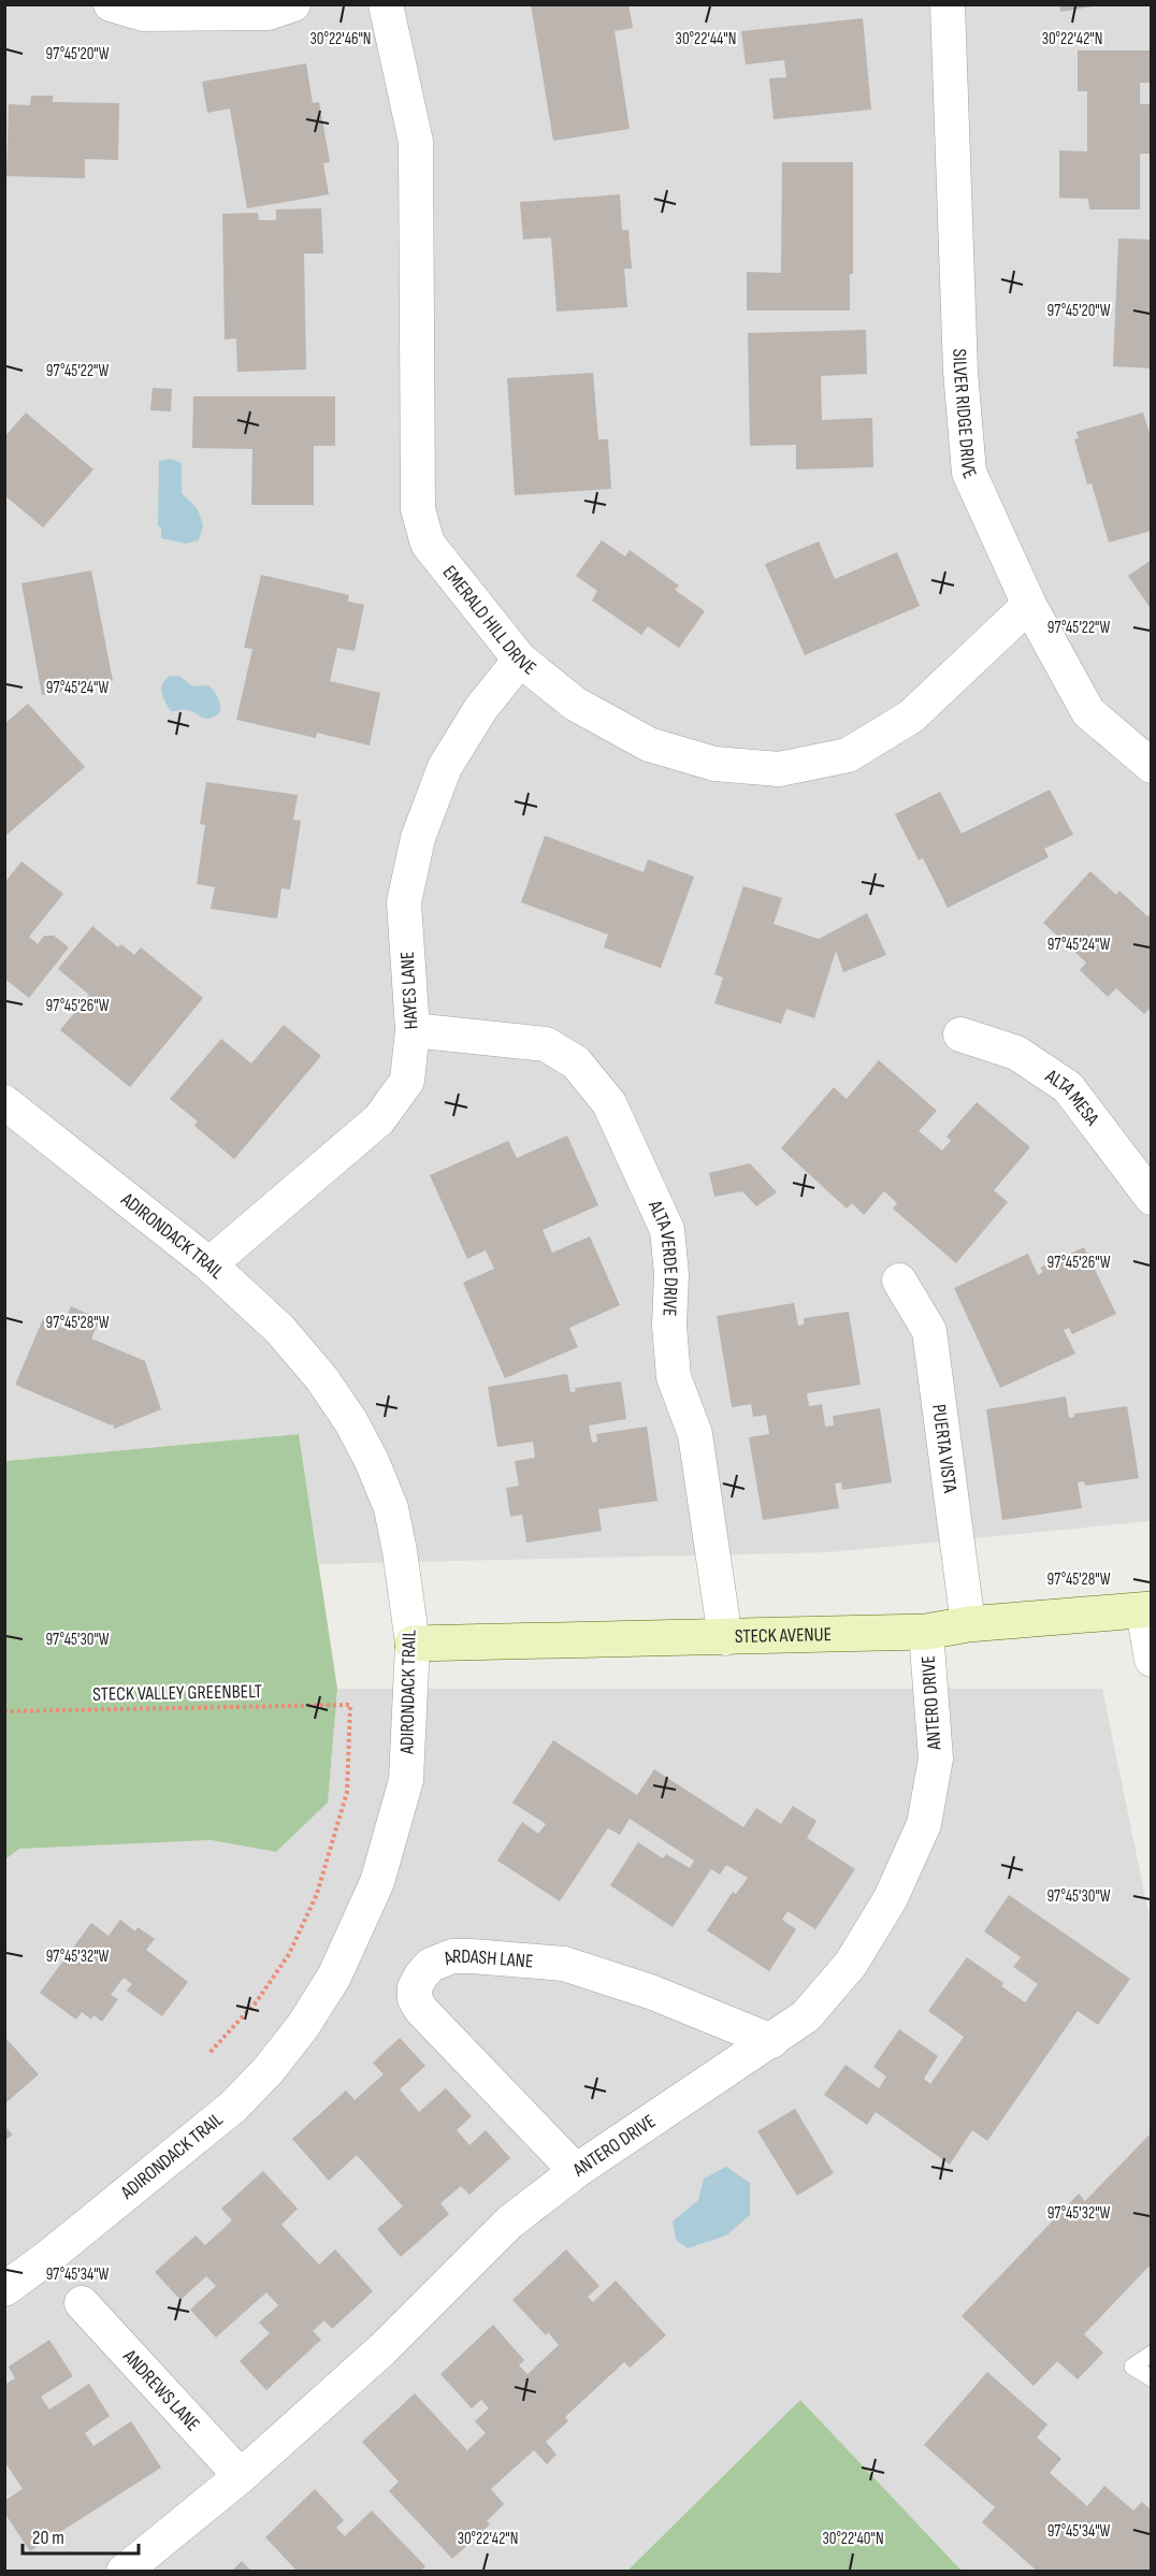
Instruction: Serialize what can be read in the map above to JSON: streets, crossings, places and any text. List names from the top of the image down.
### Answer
{
  "streets": {
    "street": [
      "SILVER RIDGE DRIVE",
      "EMERALD HILL DRIVE",
      "HAYES LANE",
      "ALTA MESA",
      "ADIRONDACK TRAIL",
      "ALTA VERDE DRIVE",
      "PUERTA VISTA",
      "STECK AVENUE",
      "ANTERO DRIVE",
      "ARDASH LANE",
      "ANDREWS LANE"
    ],
    "path": ["STECK VALLEY GREENBELT"]
  },
  "crossings": [
    ["SILVER RIDGE DRIVE", "EMERALD HILL DRIVE"],
    ["EMERALD HILL DRIVE", "HAYES LANE"],
    ["HAYES LANE", "ADIRONDACK TRAIL"],
    ["HAYES LANE", "ALTA VERDE DRIVE"],
    ["ADIRONDACK TRAIL", "STECK AVENUE"],
    ["ALTA VERDE DRIVE", "STECK AVENUE"],
    ["PUERTA VISTA", "STECK AVENUE"],
    ["STECK AVENUE", "ANTERO DRIVE"],
    ["ANTERO DRIVE", "ARDASH LANE"],
    ["ANTERO DRIVE", "ANDREWS LANE"]
  ],
  "scale_bar": "20 m",
  "coordinates": [
    "30°22'46\"N",
    "30°22'44\"N",
    "30°22'42\"N",
    "97°45'20\"W",
    "97°45'22\"W",
    "97°45'24\"W",
    "97°45'26\"W",
    "97°45'28\"W",
    "97°45'30\"W",
    "97°45'32\"W",
    "97°45'34\"W",
    "30°22'40\"N"
  ]
}
